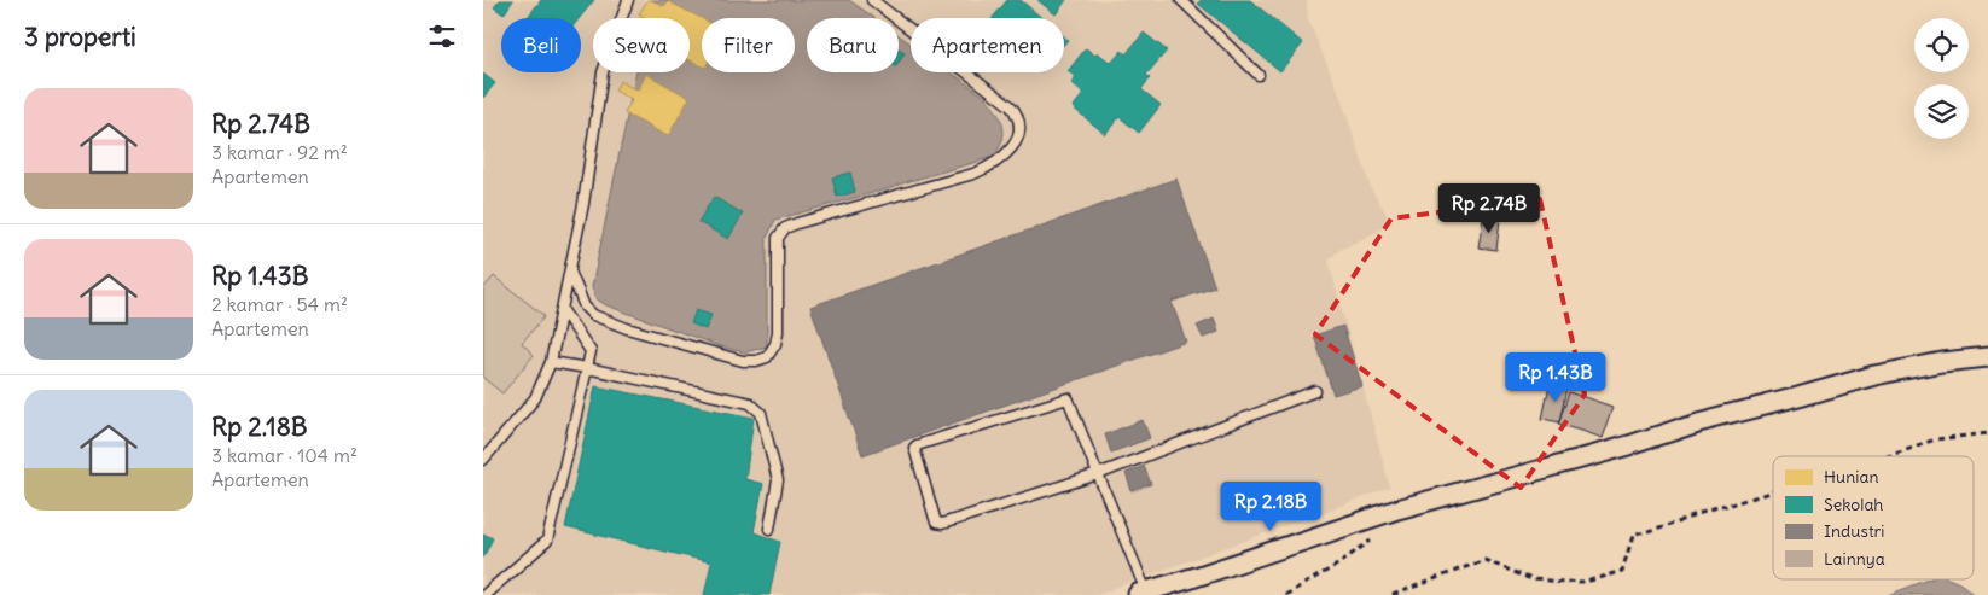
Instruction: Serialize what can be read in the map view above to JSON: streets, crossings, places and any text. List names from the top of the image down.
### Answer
{
  "legend": [
    "Hunian",
    "Sekolah",
    "Industri",
    "Lainnya"
  ],
  "page": {
    "heading": "3 properti",
    "chip": [
      "Beli",
      "Sewa",
      "Filter",
      "Baru",
      "Apartemen"
    ],
    "list": [
      {
        "name": "Rp 2.74B",
        "note": "3 kamar · 92 m² · Apartemen"
      },
      {
        "name": "Rp 1.43B",
        "note": "2 kamar · 54 m² · Apartemen"
      },
      {
        "name": "Rp 2.18B",
        "note": "3 kamar · 104 m² · Apartemen"
      }
    ],
    "price": ["Rp 2.74B", "Rp 1.43B", "Rp 2.18B"]
  }
}
